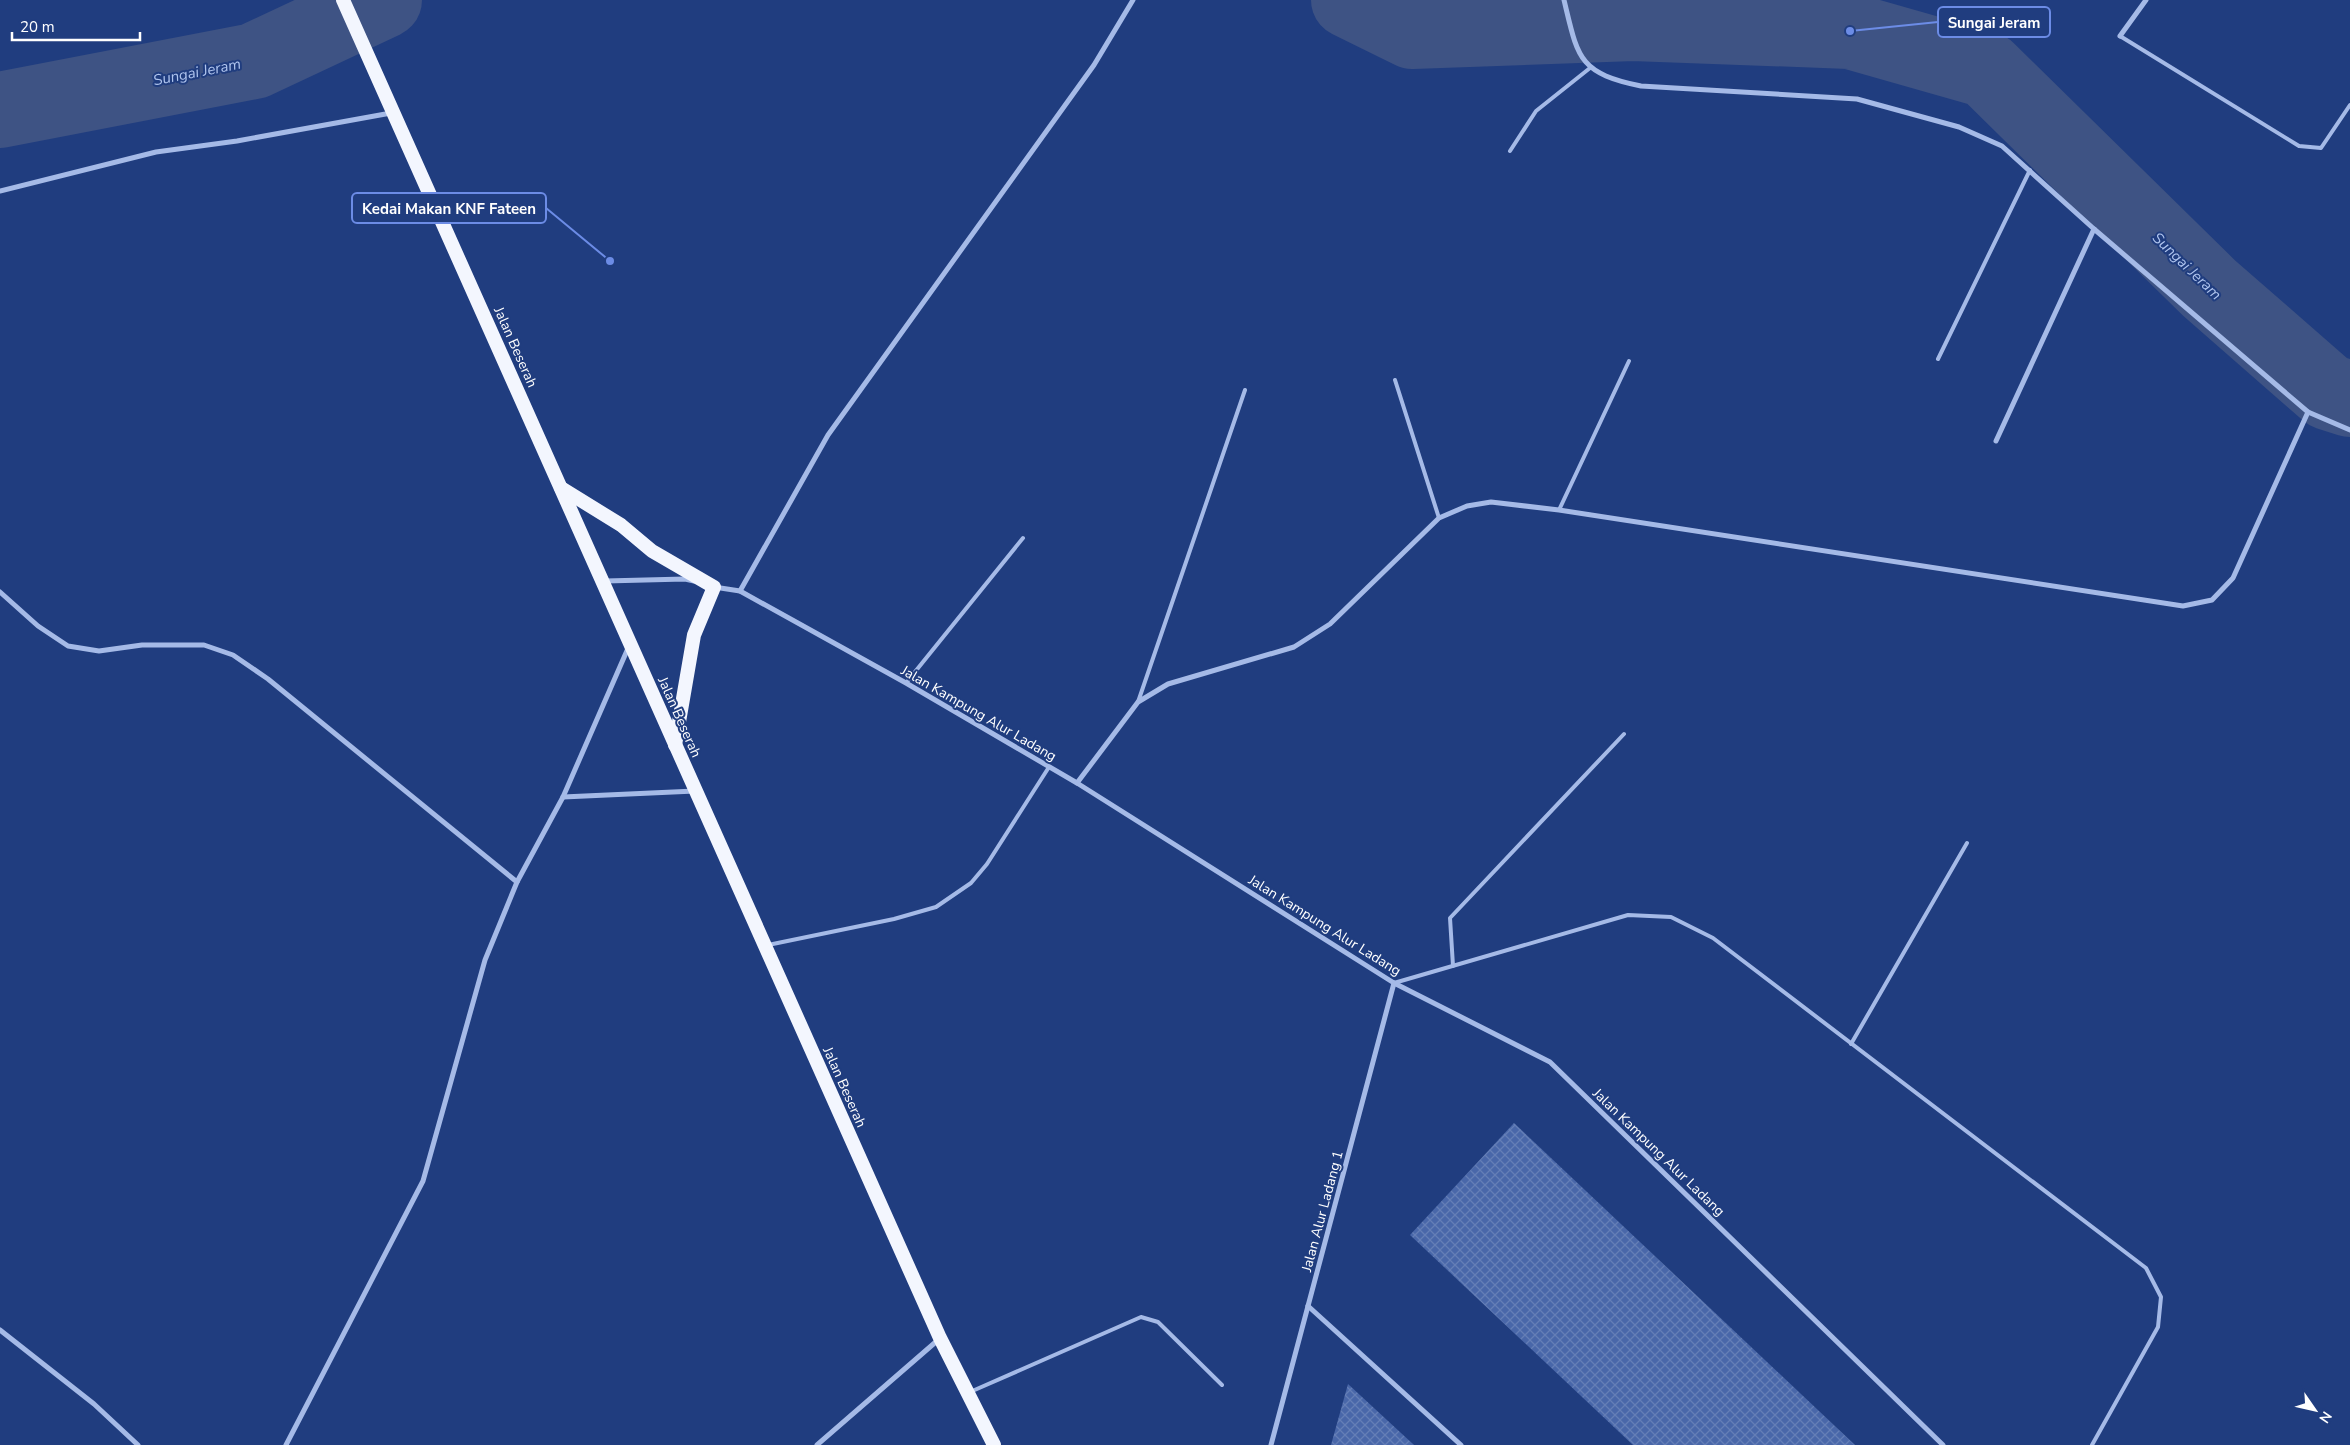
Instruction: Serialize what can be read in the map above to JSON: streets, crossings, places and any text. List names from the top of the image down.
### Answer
{
  "streets": {
    "highway": ["Jalan Beserah"],
    "street": ["Jalan Kampung Alur Ladang", "Jalan Alur Ladang 1"]
  },
  "crossings": [
    ["Jalan Beserah", "Jalan Kampung Alur Ladang"],
    ["Jalan Kampung Alur Ladang", "Jalan Alur Ladang 1"]
  ],
  "water": ["Sungai Jeram"],
  "places": ["Sungai Jeram", "Kedai Makan KNF Fateen"],
  "scale_bar": "20 m",
  "north": "bottom right"
}
